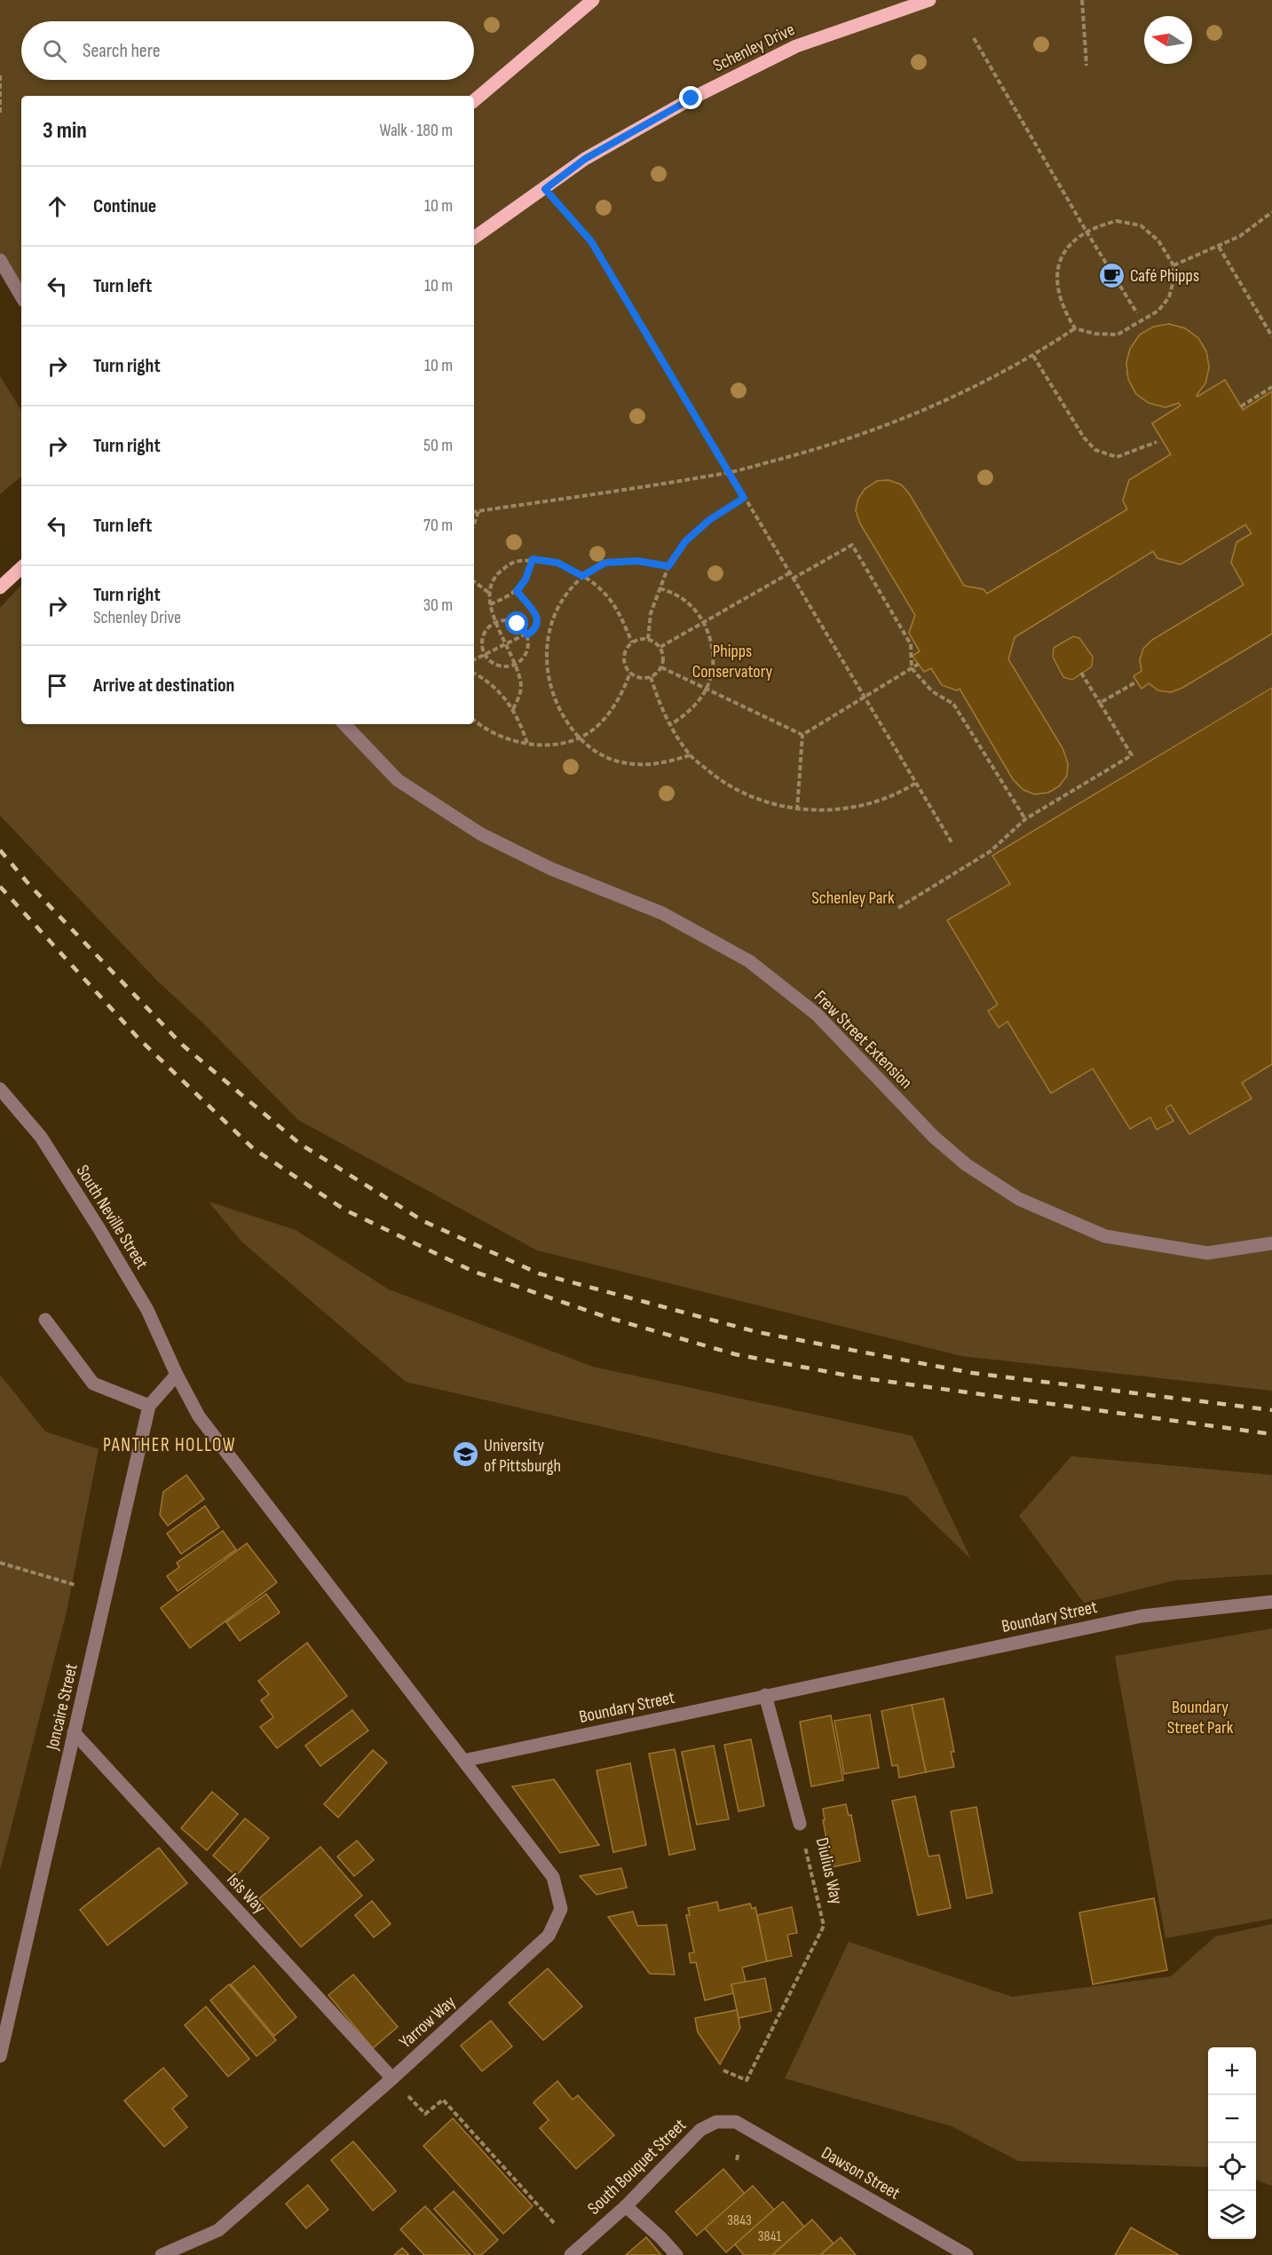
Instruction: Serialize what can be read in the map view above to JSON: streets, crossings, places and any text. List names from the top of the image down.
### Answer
{
  "streets": {
    "main road": ["Schenley Drive"],
    "street": [
      "Frew Street Extension",
      "South Neville Street",
      "Boundary Street",
      "Joncaire Street",
      "Diulius Way",
      "Isis Way",
      "Yarrow Way",
      "South Bouquet Street",
      "Dawson Street"
    ]
  },
  "crossings": [
    ["South Neville Street", "Joncaire Street"],
    ["Boundary Street", "Diulius Way"],
    ["Boundary Street", "Yarrow Way"],
    ["Joncaire Street", "Isis Way"],
    ["Isis Way", "Yarrow Way"],
    ["South Bouquet Street", "Dawson Street"]
  ],
  "districts": ["PANTHER HOLLOW"],
  "parks": ["Phipps Conservatory", "Schenley Park", "Boundary Street Park"],
  "places": {
    "cafe": ["Café Phipps"],
    "school or university": ["University of Pittsburgh"]
  },
  "house_numbers": ["3843", "3841"],
  "north": "left",
  "page": {
    "search": "Search here",
    "heading": ["3 min", "Walk · 180 m"],
    "list": [
      ["Continue", "10 m"],
      ["Turn left", "10 m"],
      ["Turn right", "10 m"],
      ["Turn right", "50 m"],
      ["Turn left", "70 m"],
      ["Turn right", "Schenley Drive", "30 m"],
      "Arrive at destination"
    ],
    "map_buttons": ["+", "−"]
  }
}
